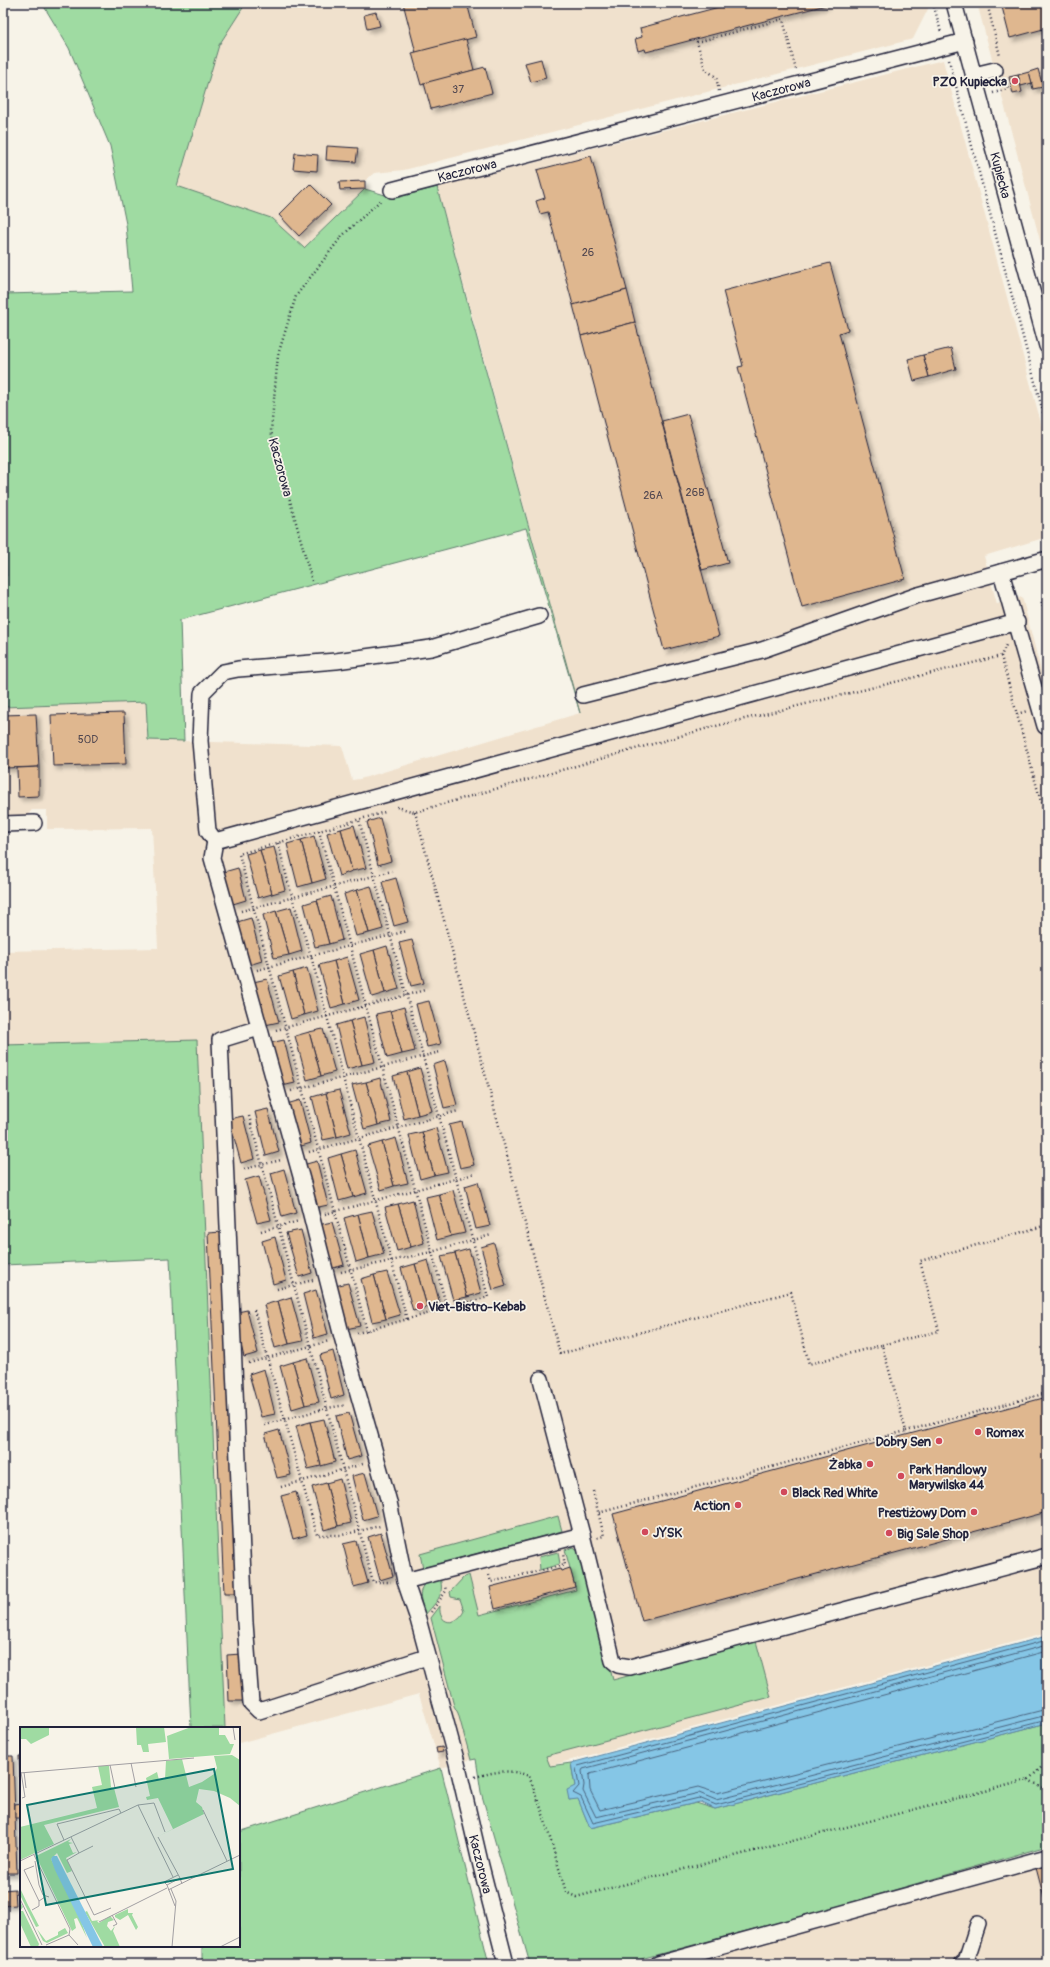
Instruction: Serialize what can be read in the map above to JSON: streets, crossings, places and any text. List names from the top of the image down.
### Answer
{
  "streets": {
    "street": ["Kaczorowa", "Kupiecka"]
  },
  "crossings": [
    ["Kaczorowa", "Kupiecka"]
  ],
  "places": [
    "PZO Kupiecka",
    "Viet-Bistro-Kebab",
    "Romax",
    "Dobry Sen",
    "Żabka",
    "Park Handlowy Marywilska 44",
    "Black Red White",
    "Action",
    "Prestiżowy Dom",
    "JYSK",
    "Big Sale Shop"
  ],
  "house_numbers": [
    "37",
    "26",
    "26B",
    "26A",
    "50D"
  ]
}
